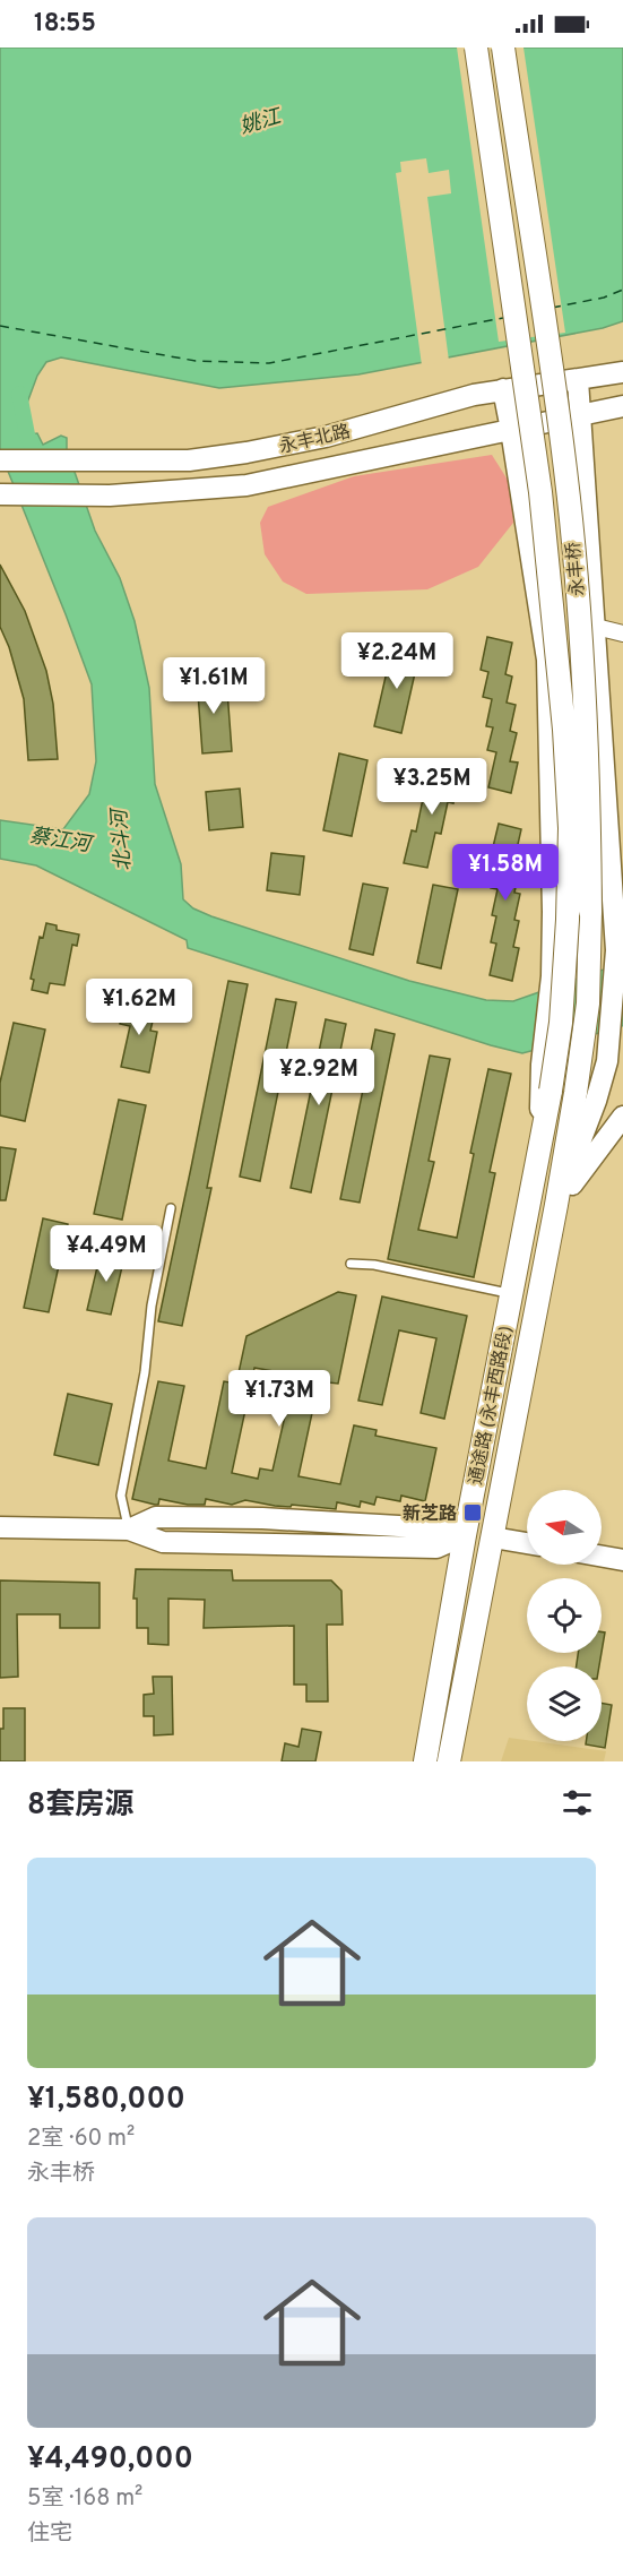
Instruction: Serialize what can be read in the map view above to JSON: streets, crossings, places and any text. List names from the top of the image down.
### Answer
{
  "streets": {
    "main road": ["永丰北路", "永丰桥", "通途路 (永丰西路段)"]
  },
  "crossings": [
    ["永丰桥", "通途路 (永丰西路段)"]
  ],
  "water": ["姚江", "蔡江河", "北斗河"],
  "places": {
    "transit": ["新芝路"]
  },
  "north": "left",
  "page": {
    "status": "18:55",
    "price": [
      "¥2.24M",
      "¥1.61M",
      "¥3.25M",
      "¥1.58M",
      "¥1.62M",
      "¥2.92M",
      "¥4.49M",
      "¥1.73M"
    ],
    "heading": "8套房源",
    "list": [
      {
        "name": "¥1,580,000",
        "note": "2室 · 60 m² · 永丰桥"
      },
      {
        "name": "¥4,490,000",
        "note": "5室 · 168 m² · 住宅"
      }
    ]
  }
}
